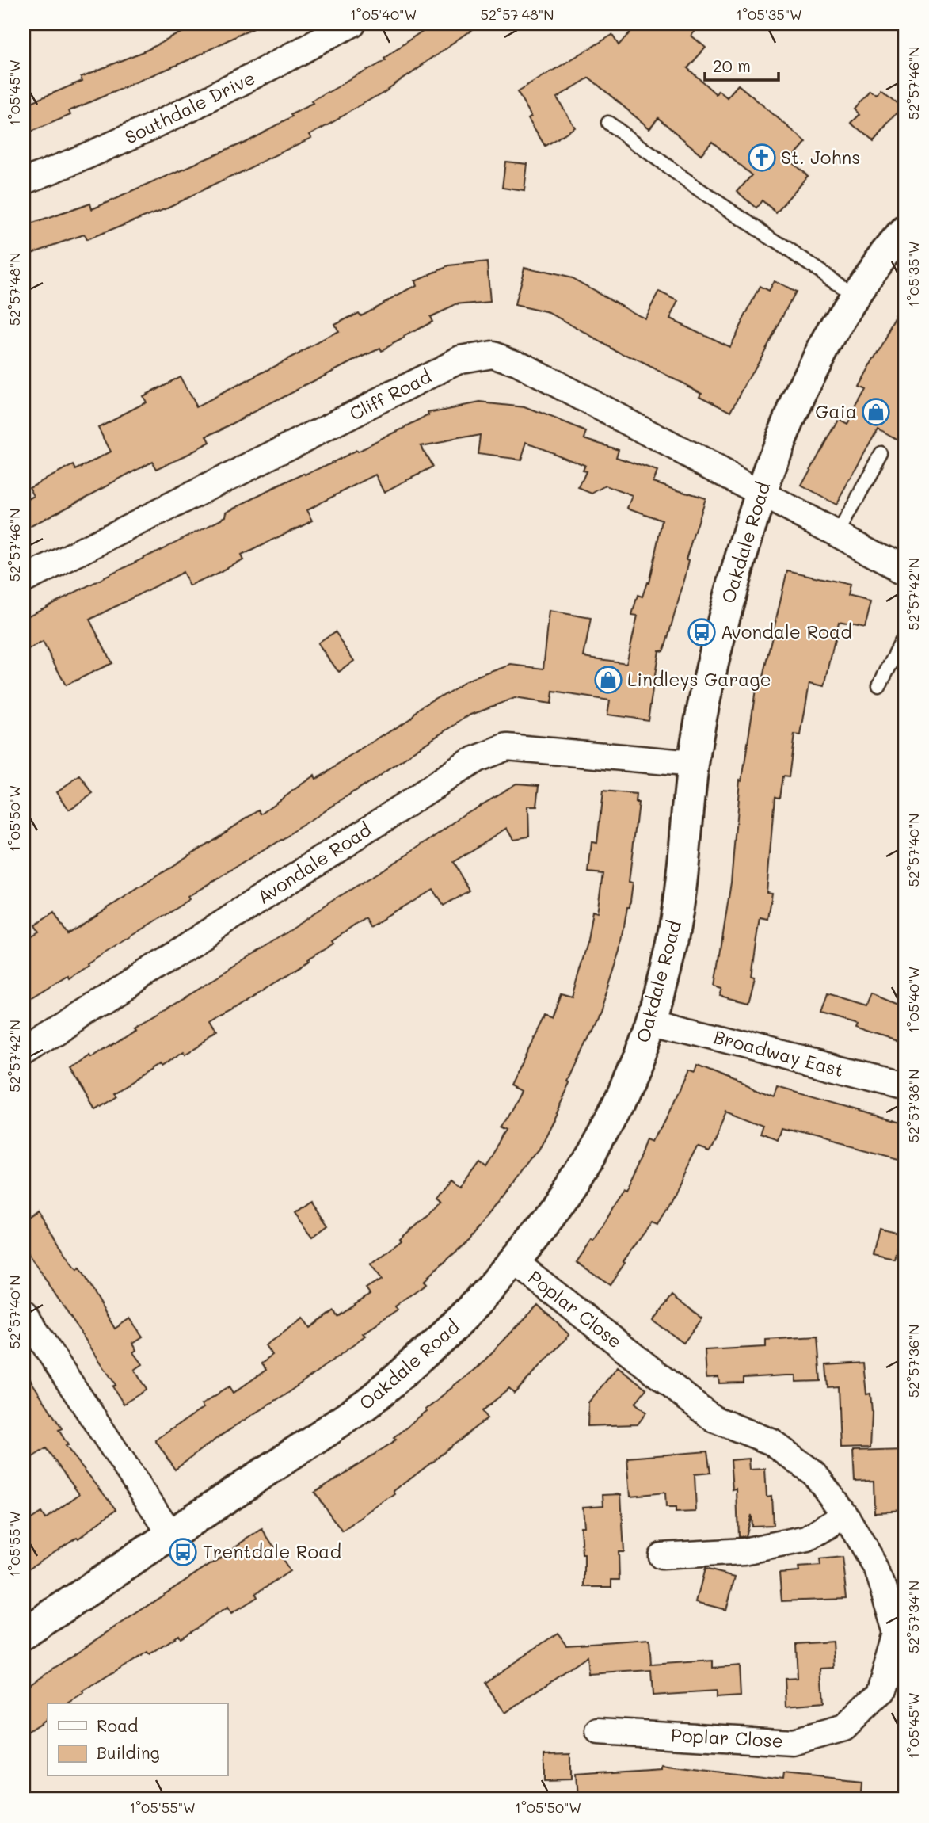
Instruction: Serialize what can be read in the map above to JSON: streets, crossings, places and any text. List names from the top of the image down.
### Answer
{
  "streets": {
    "street": [
      "Southdale Drive",
      "Cliff Road",
      "Oakdale Road",
      "Avondale Road",
      "Broadway East",
      "Poplar Close"
    ]
  },
  "crossings": [
    ["Cliff Road", "Oakdale Road"],
    ["Oakdale Road", "Avondale Road"],
    ["Oakdale Road", "Broadway East"],
    ["Oakdale Road", "Poplar Close"]
  ],
  "places": {
    "church": ["St. Johns"],
    "shop": ["Gaia", "Lindleys Garage"],
    "bus stop": ["Avondale Road", "Trentdale Road"]
  },
  "legend": ["Road", "Building"],
  "scale_bar": "20 m",
  "coordinates": [
    "1°05'40\"W",
    "52°57'48\"N",
    "1°05'35\"W",
    "52°57'46\"N",
    "1°05'45\"W",
    "52°57'42\"N",
    "1°05'50\"W",
    "52°57'40\"N",
    "52°57'38\"N",
    "52°57'36\"N",
    "1°05'55\"W",
    "52°57'34\"N"
  ]
}
